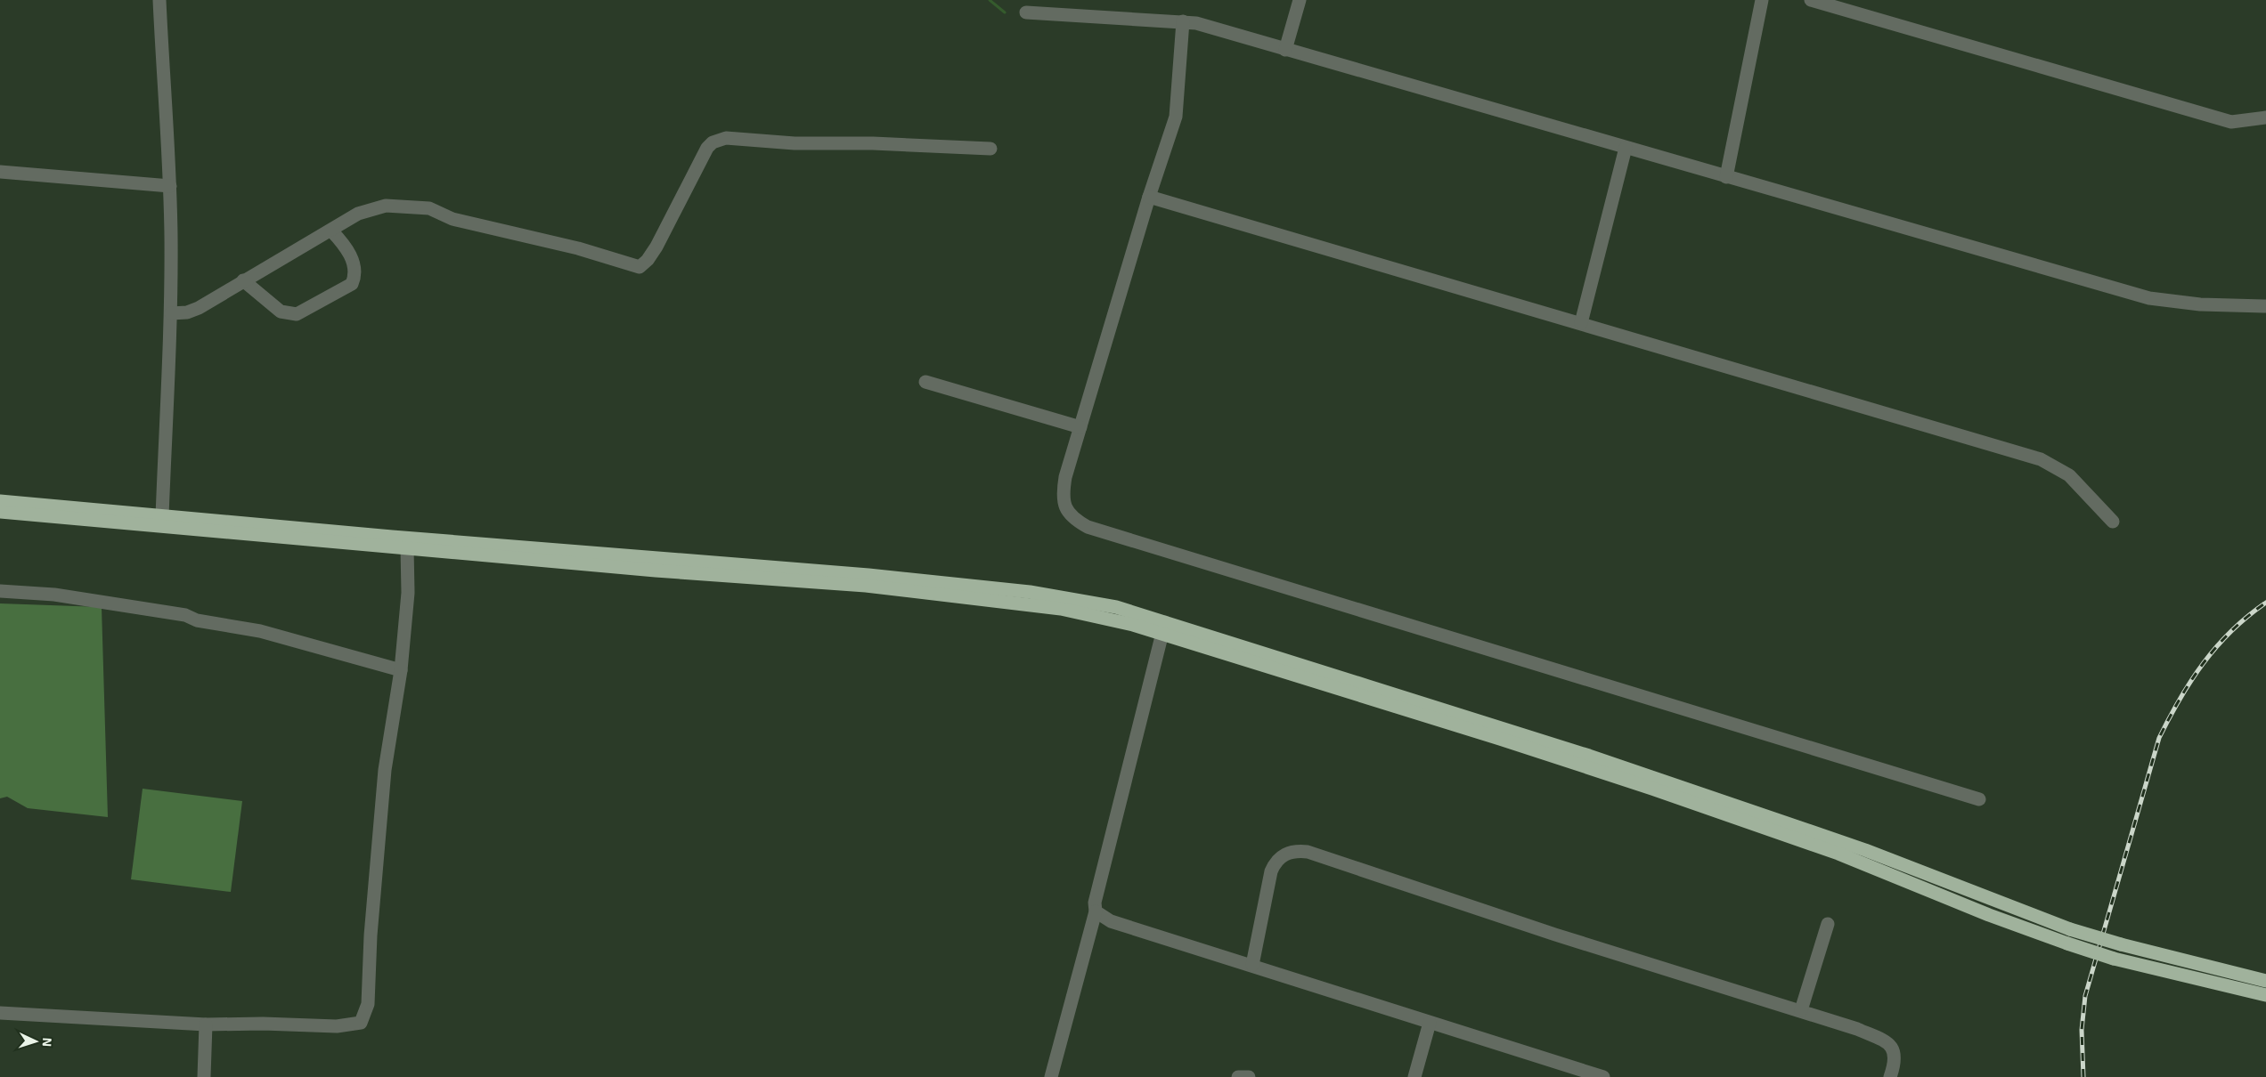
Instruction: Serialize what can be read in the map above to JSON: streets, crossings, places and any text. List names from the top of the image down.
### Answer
{
  "north": "right"
}
